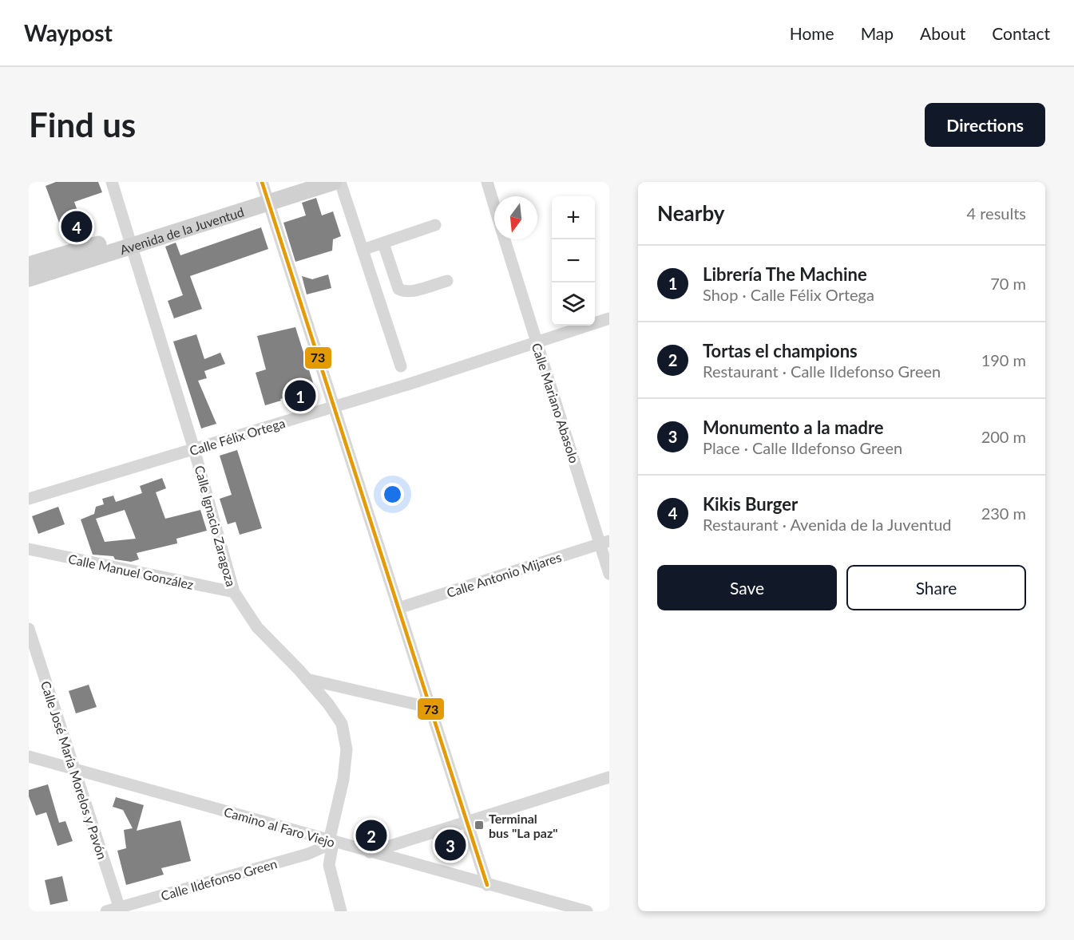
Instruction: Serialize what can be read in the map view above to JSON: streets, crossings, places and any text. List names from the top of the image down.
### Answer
{
  "streets": {
    "street": [
      "Avenida de la Juventud",
      "Calle Mariano Abasolo",
      "Calle Félix Ortega",
      "Calle Ignacio Zaragoza",
      "Calle Manuel González",
      "Calle Antonio Mijares",
      "Calle José María Morelos y Pavón",
      "Camino al Faro Viejo",
      "Calle Ildefonso Green"
    ]
  },
  "crossings": [
    ["Avenida de la Juventud", "Calle Ignacio Zaragoza"],
    ["Calle Mariano Abasolo", "Calle Félix Ortega"],
    ["Calle Mariano Abasolo", "Calle Antonio Mijares"],
    ["Calle Félix Ortega", "Calle Ignacio Zaragoza"],
    ["Calle Ignacio Zaragoza", "Calle Manuel González"],
    ["Calle Ignacio Zaragoza", "Camino al Faro Viejo"],
    ["Calle Ignacio Zaragoza", "Calle Ildefonso Green"],
    ["Calle José María Morelos y Pavón", "Camino al Faro Viejo"],
    ["Calle José María Morelos y Pavón", "Calle Ildefonso Green"],
    ["Camino al Faro Viejo", "Calle Ildefonso Green"]
  ],
  "places": {
    "transit": ["Terminal bus \"La paz\""]
  },
  "lines": ["transit line 73"],
  "north": "bottom",
  "page": {
    "header": "Waypost",
    "nav": [
      "Home",
      "Map",
      "About",
      "Contact"
    ],
    "buttons": [
      "Directions",
      ["Save", "Share"]
    ],
    "title": "Find us",
    "heading": ["Nearby", "4 results"],
    "map_buttons": ["+", "−"],
    "pins": [
      "4",
      "1",
      "2",
      "3"
    ],
    "list": [
      {
        "mark": "1",
        "name": "Librería The Machine",
        "note": "Shop · Calle Félix Ortega",
        "value": "70 m"
      },
      {
        "mark": "2",
        "name": "Tortas el champions",
        "note": "Restaurant · Calle Ildefonso Green",
        "value": "190 m"
      },
      {
        "mark": "3",
        "name": "Monumento a la madre",
        "note": "Place · Calle Ildefonso Green",
        "value": "200 m"
      },
      {
        "mark": "4",
        "name": "Kikis Burger",
        "note": "Restaurant · Avenida de la Juventud",
        "value": "230 m"
      }
    ]
  }
}
